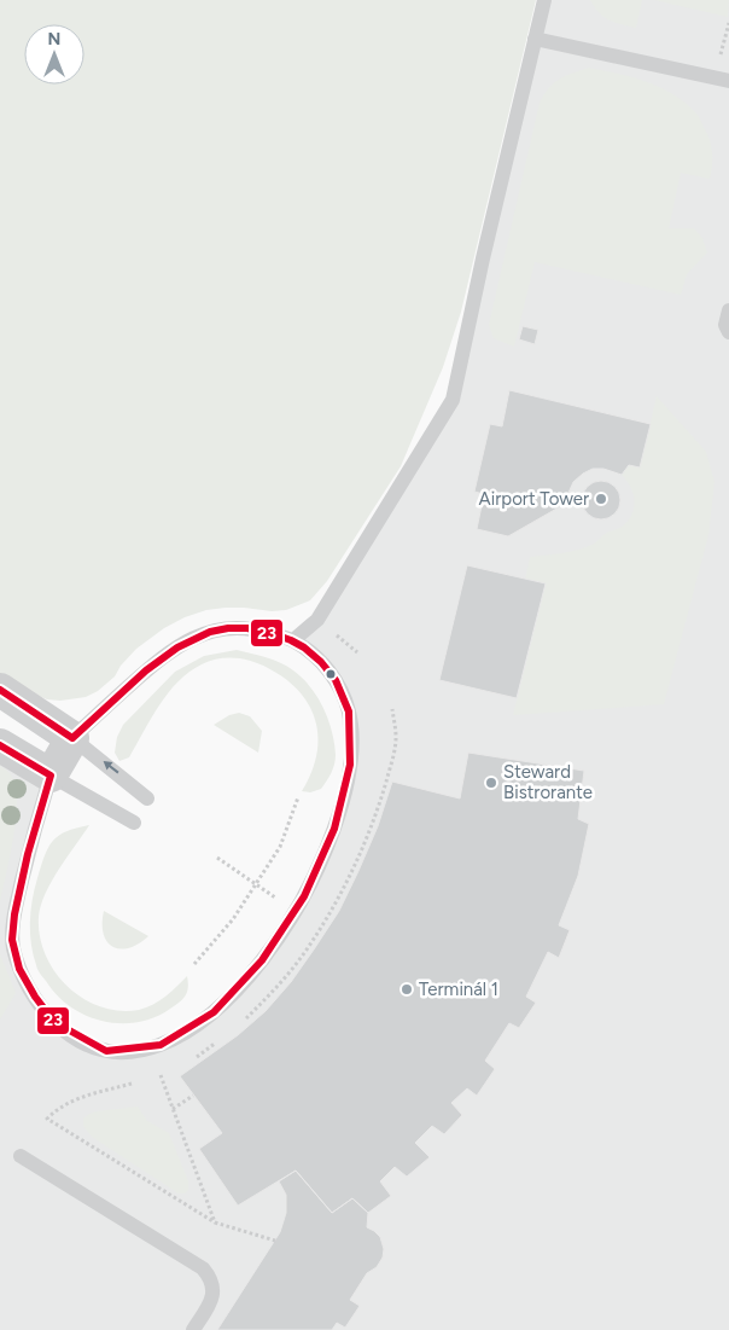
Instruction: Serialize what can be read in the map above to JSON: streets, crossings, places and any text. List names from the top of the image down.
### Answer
{
  "places": ["Airport Tower", "Steward Bistrorante", "Terminál 1"],
  "lines": ["transit line 23"],
  "north": "top"
}
